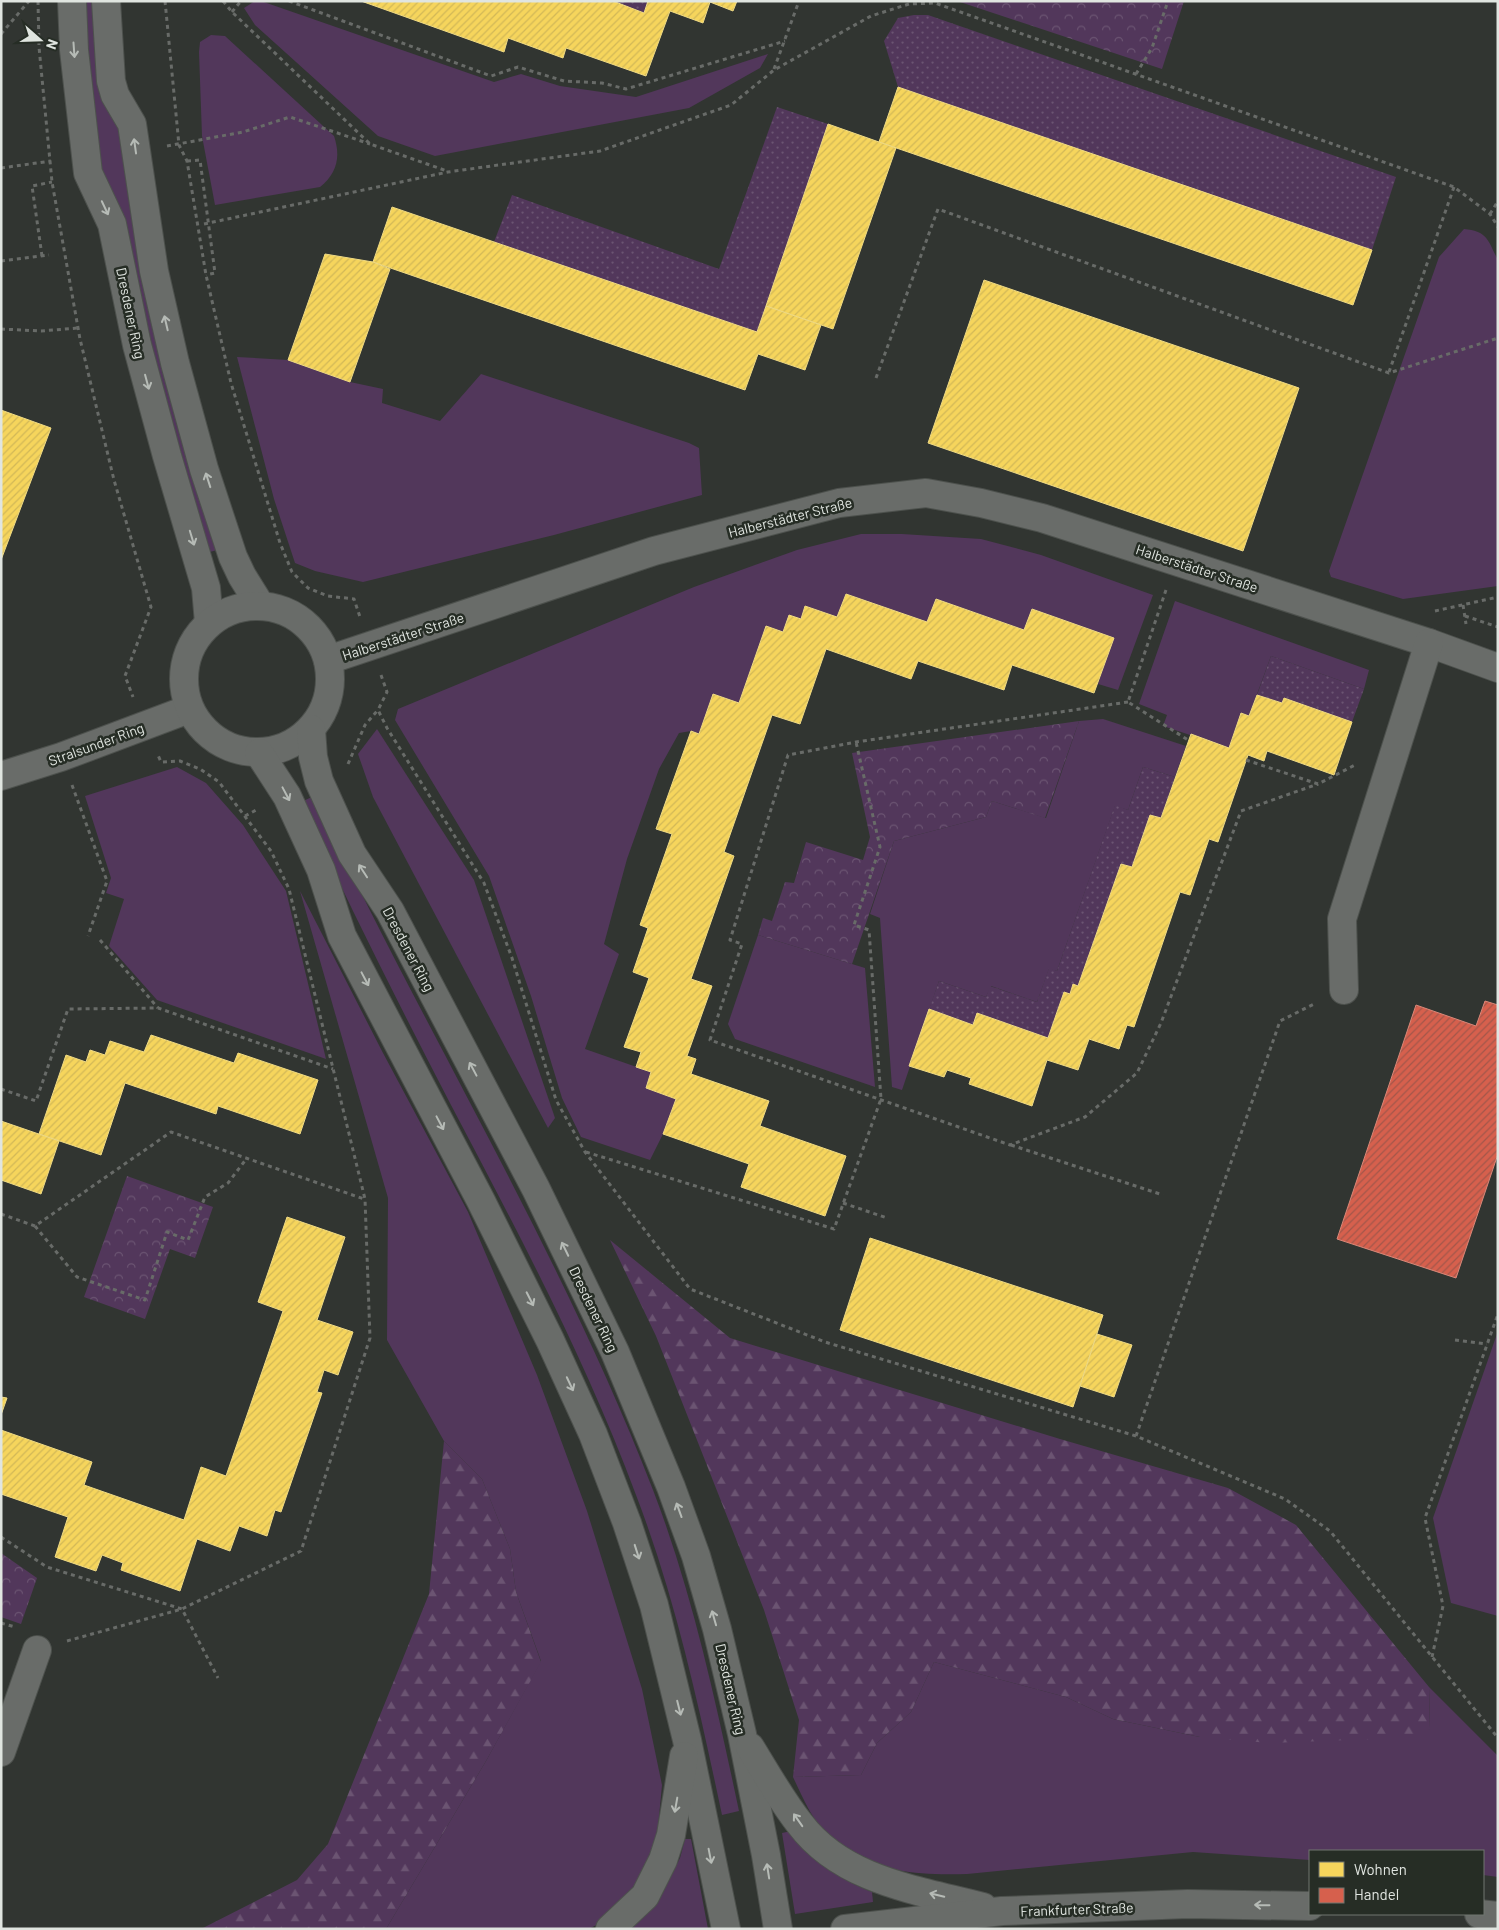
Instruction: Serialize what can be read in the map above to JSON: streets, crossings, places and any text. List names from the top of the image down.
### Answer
{
  "streets": {
    "street": [
      "Dresdener Ring",
      "Halberstädter Straße",
      "Stralsunder Ring",
      "Frankfurter Straße"
    ]
  },
  "crossings": [
    ["Dresdener Ring", "Halberstädter Straße"],
    ["Dresdener Ring", "Stralsunder Ring"],
    ["Halberstädter Straße", "Stralsunder Ring"]
  ],
  "one_way": ["Frankfurter Straße"],
  "legend": ["Wohnen", "Handel"],
  "north": "right"
}
